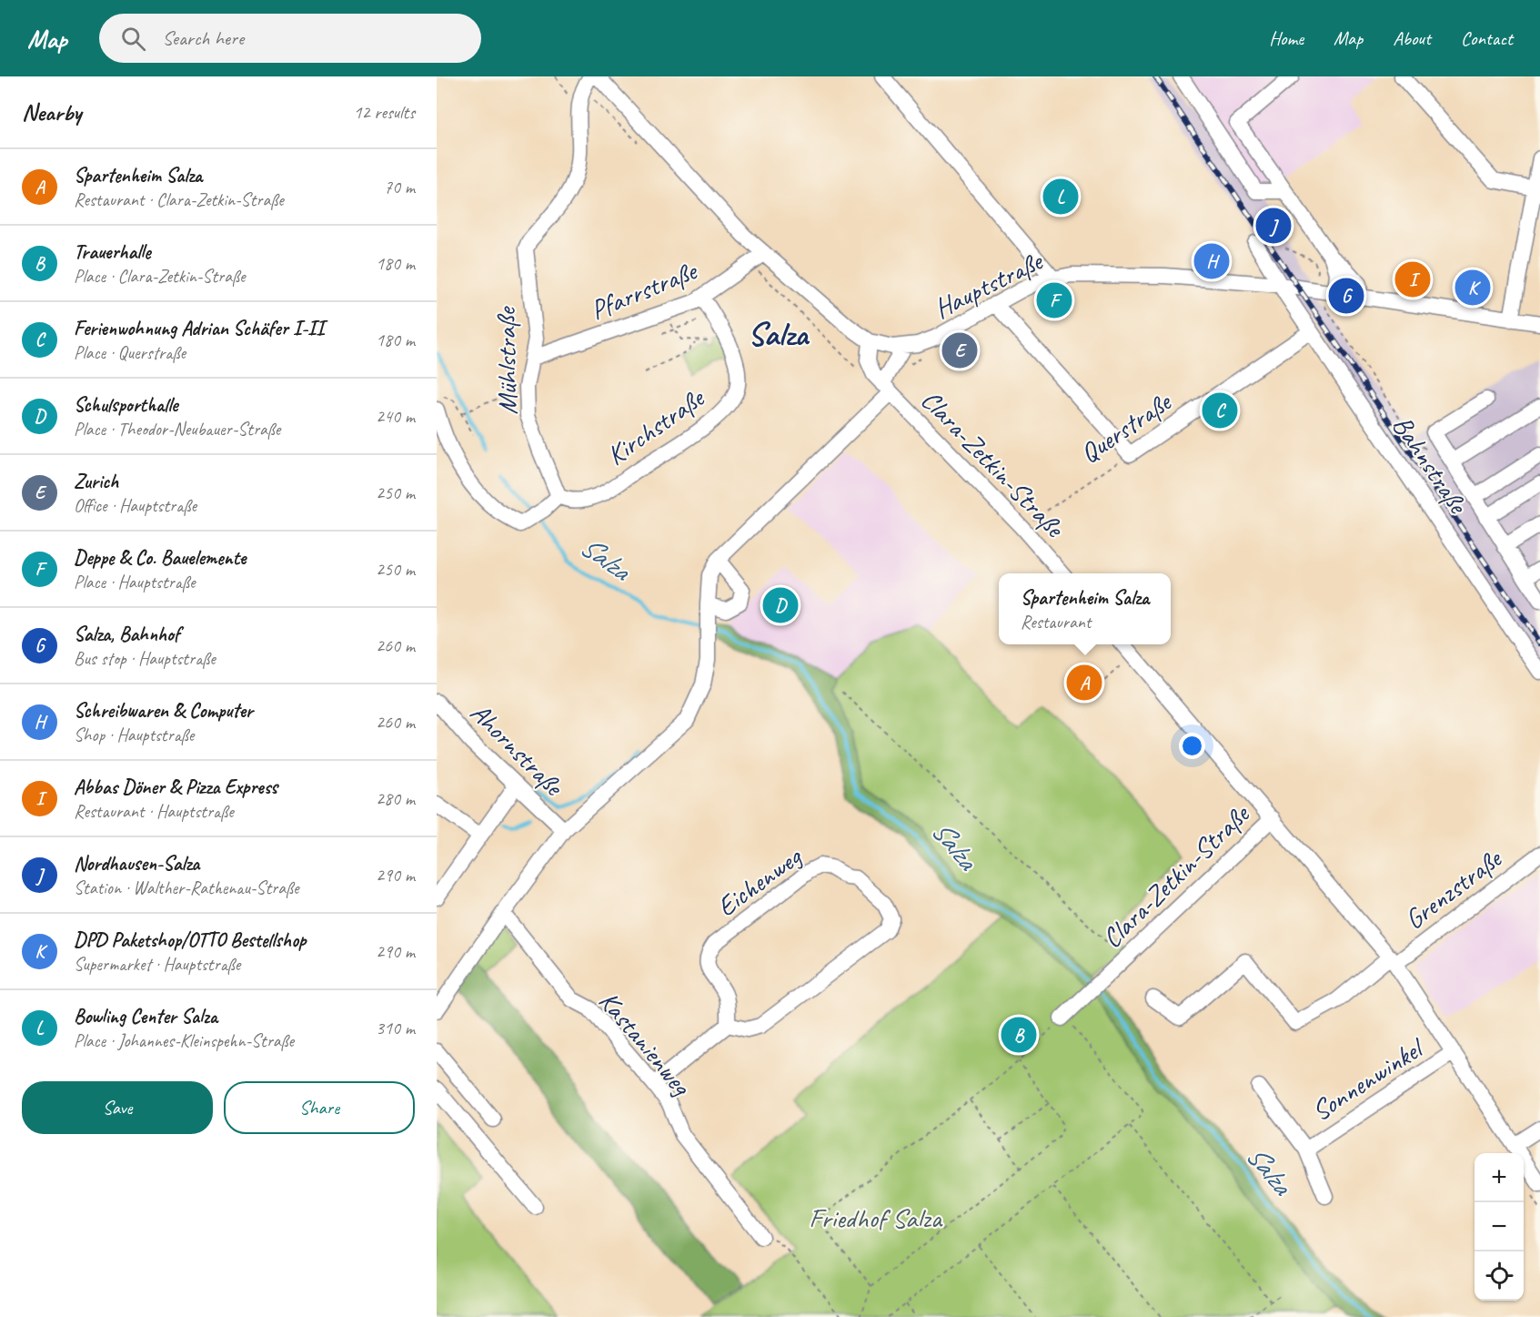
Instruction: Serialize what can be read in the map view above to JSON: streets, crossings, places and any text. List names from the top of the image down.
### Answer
{
  "streets": {
    "street": [
      "Hauptstraße",
      "Pfarrstraße",
      "Mühlstraße",
      "Kirchstraße",
      "Querstraße",
      "Clara-Zetkin-Straße",
      "Bahnstraße",
      "Ahornstraße",
      "Eichenweg",
      "Grenzstraße",
      "Kastanienweg",
      "Sonnenwinkel"
    ]
  },
  "crossings": [
    ["Hauptstraße", "Pfarrstraße"],
    ["Hauptstraße", "Clara-Zetkin-Straße"],
    ["Hauptstraße", "Bahnstraße"],
    ["Pfarrstraße", "Mühlstraße"],
    ["Pfarrstraße", "Kirchstraße"],
    ["Mühlstraße", "Kirchstraße"],
    ["Querstraße", "Clara-Zetkin-Straße"],
    ["Querstraße", "Bahnstraße"]
  ],
  "districts": ["Salza"],
  "water": ["Salza"],
  "parks": ["Friedhof Salza"],
  "page": {
    "header": "Map",
    "search": "Search here",
    "nav": [
      "Home",
      "Map",
      "About",
      "Contact"
    ],
    "heading": ["Nearby", "12 results"],
    "list": [
      {
        "mark": "A",
        "name": "Spartenheim Salza",
        "note": "Restaurant · Clara-Zetkin-Straße",
        "value": "70 m"
      },
      {
        "mark": "B",
        "name": "Trauerhalle",
        "note": "Place · Clara-Zetkin-Straße",
        "value": "180 m"
      },
      {
        "mark": "C",
        "name": "Ferienwohnung Adrian Schäfer I-II",
        "note": "Place · Querstraße",
        "value": "180 m"
      },
      {
        "mark": "D",
        "name": "Schulsporthalle",
        "note": "Place · Theodor-Neubauer-Straße",
        "value": "240 m"
      },
      {
        "mark": "E",
        "name": "Zurich",
        "note": "Office · Hauptstraße",
        "value": "250 m"
      },
      {
        "mark": "F",
        "name": "Deppe & Co. Bauelemente",
        "note": "Place · Hauptstraße",
        "value": "250 m"
      },
      {
        "mark": "G",
        "name": "Salza, Bahnhof",
        "note": "Bus stop · Hauptstraße",
        "value": "260 m"
      },
      {
        "mark": "H",
        "name": "Schreibwaren & Computer",
        "note": "Shop · Hauptstraße",
        "value": "260 m"
      },
      {
        "mark": "I",
        "name": "Abbas Döner & Pizza Express",
        "note": "Restaurant · Hauptstraße",
        "value": "280 m"
      },
      {
        "mark": "J",
        "name": "Nordhausen-Salza",
        "note": "Station · Walther-Rathenau-Straße",
        "value": "290 m"
      },
      {
        "mark": "K",
        "name": "DPD Paketshop/OTTO Bestellshop",
        "note": "Supermarket · Hauptstraße",
        "value": "290 m"
      },
      {
        "mark": "L",
        "name": "Bowling Center Salza",
        "note": "Place · Johannes-Kleinspehn-Straße",
        "value": "310 m"
      }
    ],
    "pins": [
      "L",
      "J",
      "H",
      "I",
      "K",
      "G",
      "F",
      "E",
      "C",
      "D",
      "A",
      "B"
    ],
    "popup": ["Spartenheim Salza", "Restaurant"],
    "buttons": ["Save", "Share"],
    "map_buttons": ["+", "−"]
  }
}
